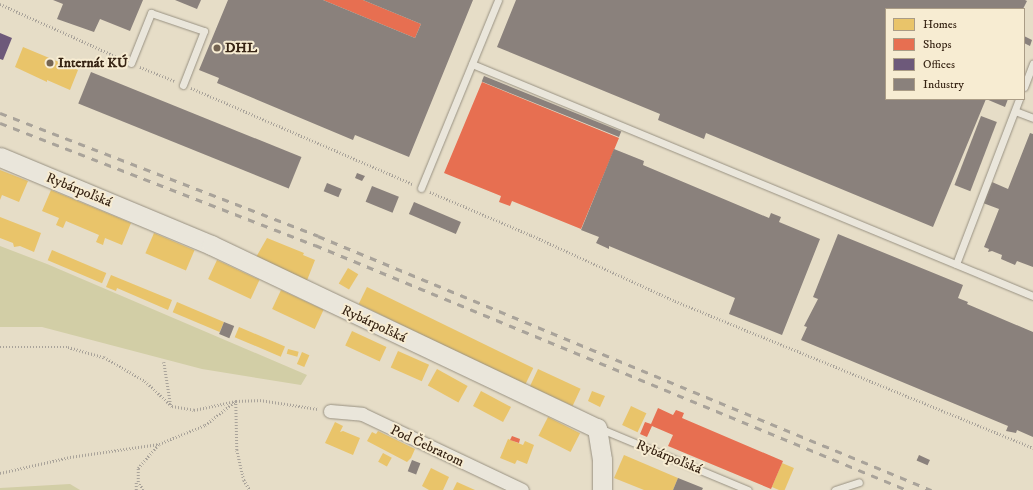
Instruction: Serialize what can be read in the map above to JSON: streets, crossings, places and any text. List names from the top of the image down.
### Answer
{
  "streets": {
    "street": ["Rybárpoľská", "Pod Čebratom"]
  },
  "places": ["DHL", "Internát KÚ"],
  "legend": [
    "Homes",
    "Shops",
    "Offices",
    "Industry"
  ]
}
